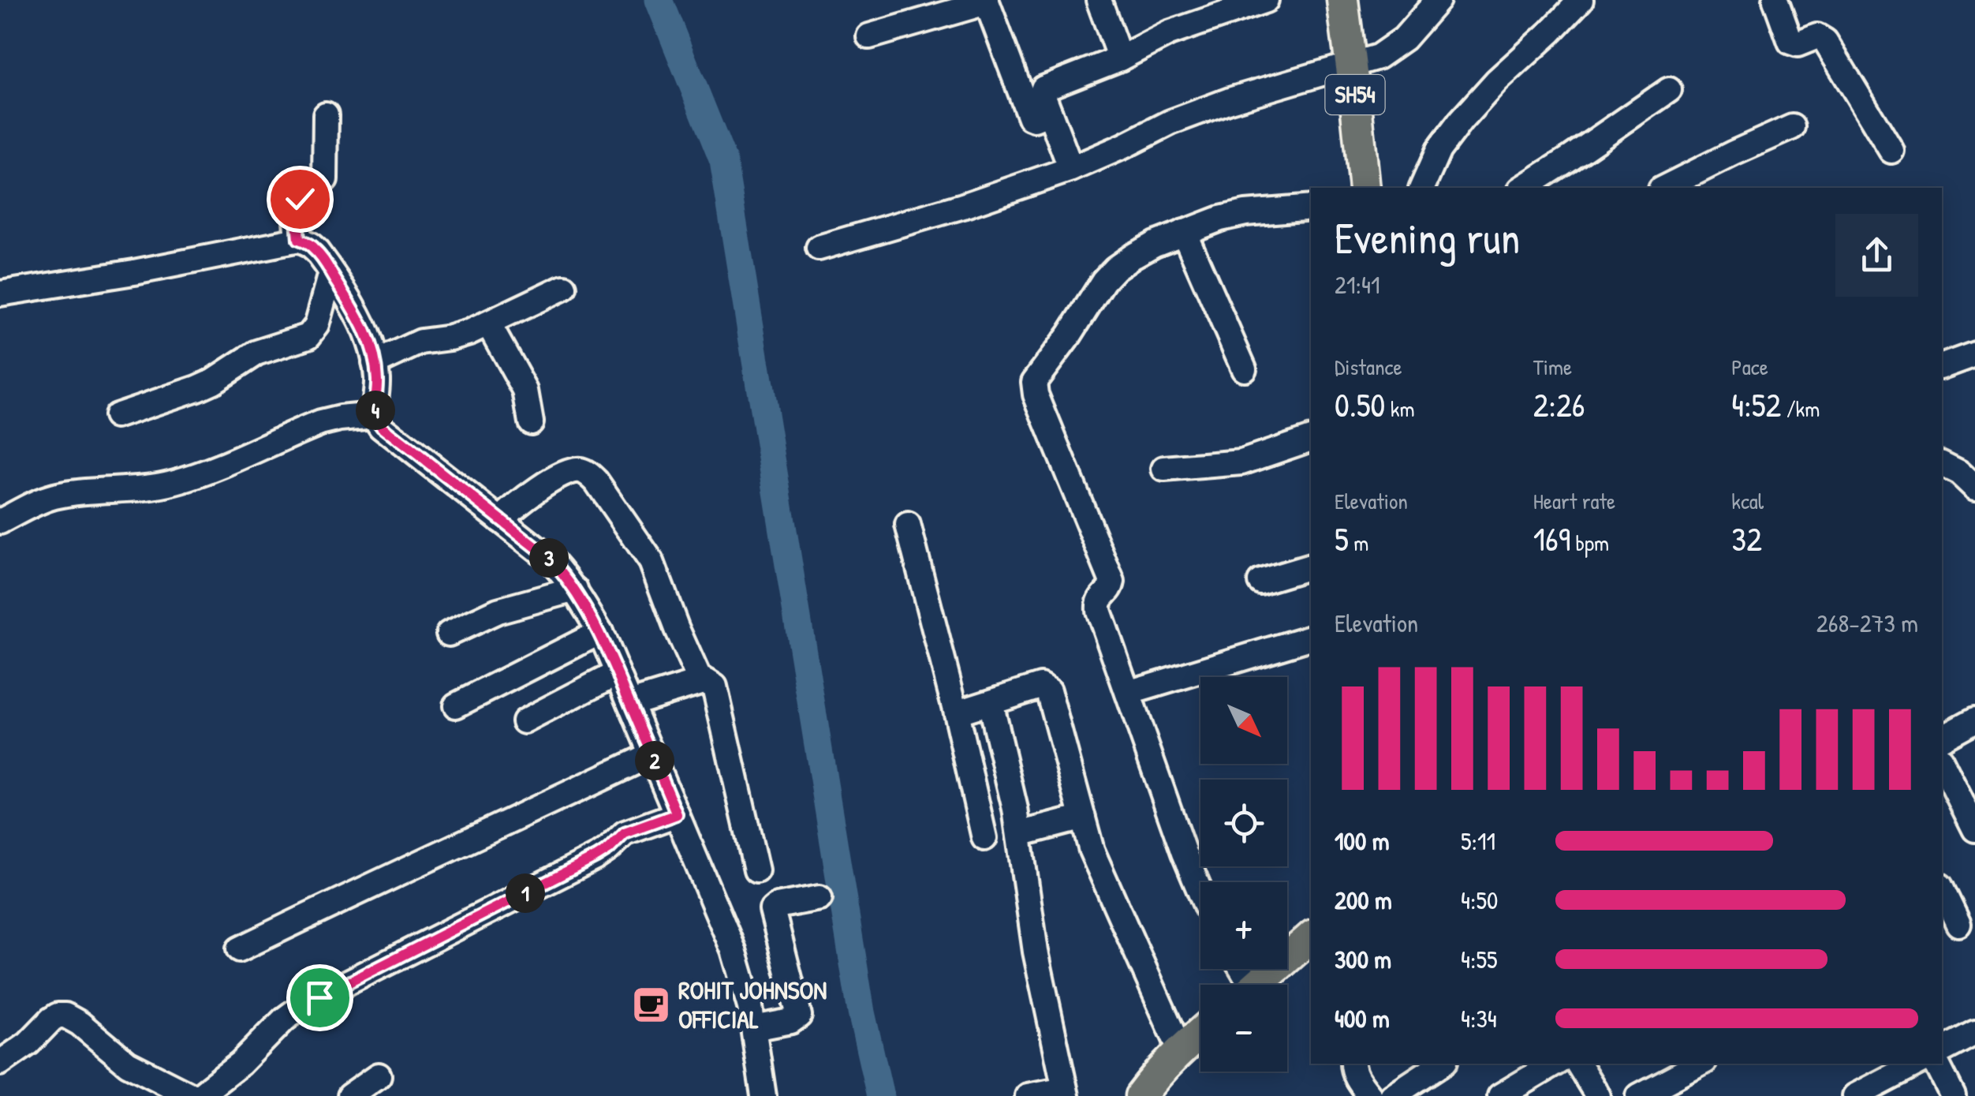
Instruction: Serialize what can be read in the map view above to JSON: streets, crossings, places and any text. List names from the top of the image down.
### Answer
{
  "streets": {
    "main road": ["SH54"]
  },
  "places": {
    "cafe": ["ROHIT JOHNSON OFFICIAL"]
  },
  "north": "bottom right",
  "page": {
    "heading": ["Evening run", "21:41"],
    "stats": [
      ["Distance", "0.50 km"],
      ["Time", "2:26"],
      ["Pace", "4:52 /km"],
      ["Elevation", "5 m"],
      ["Heart rate", "169 bpm"],
      ["kcal", "32"]
    ],
    "pins": [
      "4",
      "3",
      "2",
      "1"
    ],
    "chart": ["Elevation", "268–273 m"],
    "map_buttons": ["+", "−"],
    "list": [
      {
        "name": "100 m",
        "note": "5:11"
      },
      {
        "name": "200 m",
        "note": "4:50"
      },
      {
        "name": "300 m",
        "note": "4:55"
      },
      {
        "name": "400 m",
        "note": "4:34"
      }
    ]
  }
}
